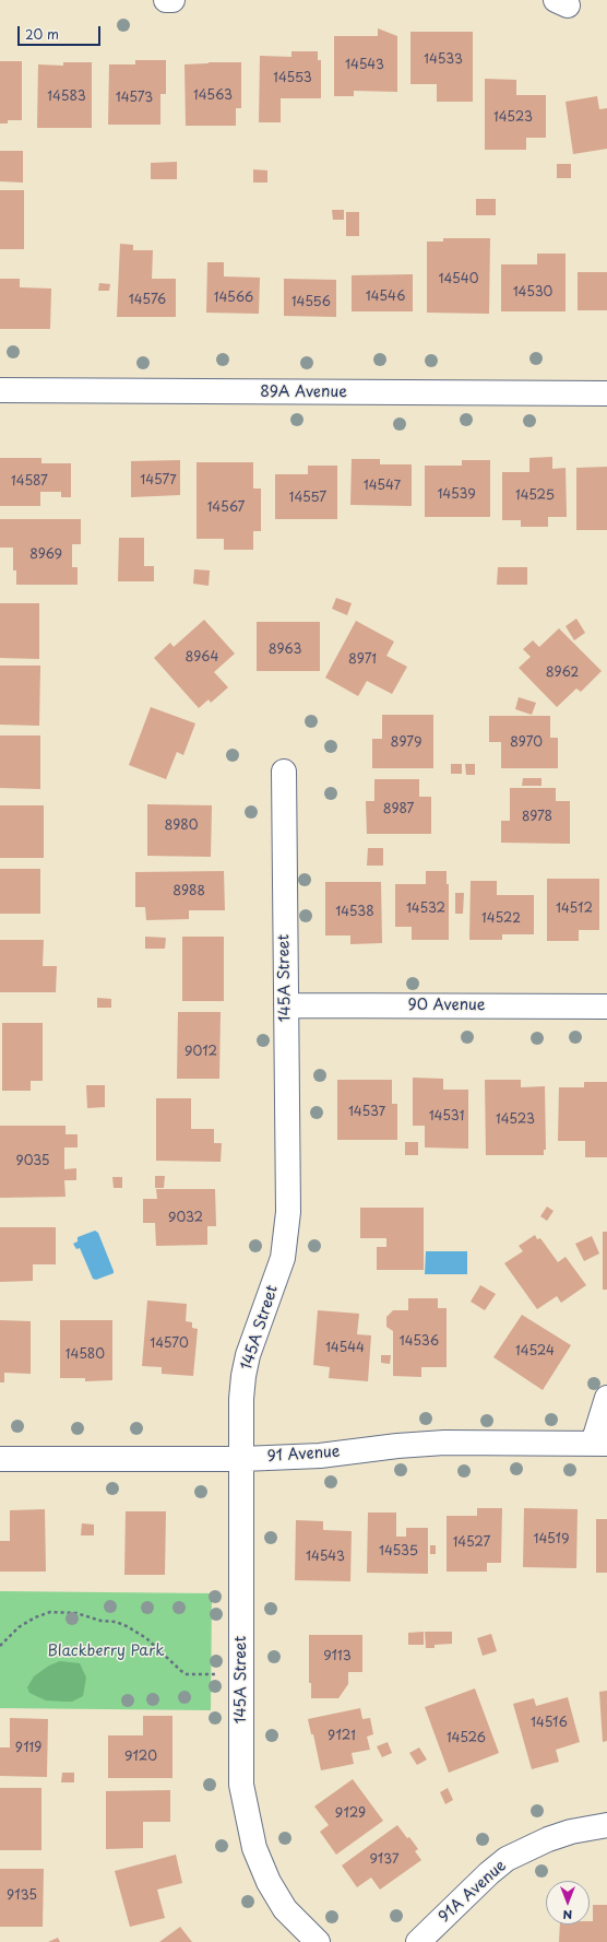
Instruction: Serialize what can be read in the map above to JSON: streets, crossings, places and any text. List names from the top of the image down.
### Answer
{
  "streets": {
    "street": [
      "89A Avenue",
      "145A Street",
      "90 Avenue",
      "91 Avenue",
      "91A Avenue"
    ]
  },
  "crossings": [
    ["145A Street", "90 Avenue"],
    ["145A Street", "91 Avenue"]
  ],
  "parks": ["Blackberry Park"],
  "house_numbers": [
    "14533",
    "14543",
    "14553",
    "14563",
    "14583",
    "14573",
    "14523",
    "14540",
    "14530",
    "14546",
    "14566",
    "14576",
    "14556",
    "14577",
    "14587",
    "14547",
    "14539",
    "14525",
    "14557",
    "14567",
    "8969",
    "8963",
    "8964",
    "8971",
    "8962",
    "8979",
    "8970",
    "8987",
    "8978",
    "8980",
    "8988",
    "14532",
    "14512",
    "14538",
    "14522",
    "9012",
    "14537",
    "14531",
    "14523",
    "9035",
    "9032",
    "14536",
    "14570",
    "14544",
    "14524",
    "14580",
    "14519",
    "14527",
    "14535",
    "14543",
    "9113",
    "14516",
    "9121",
    "14526",
    "9119",
    "9120",
    "9129",
    "9137",
    "9135"
  ],
  "scale_bar": "20 m",
  "north": "bottom"
}
